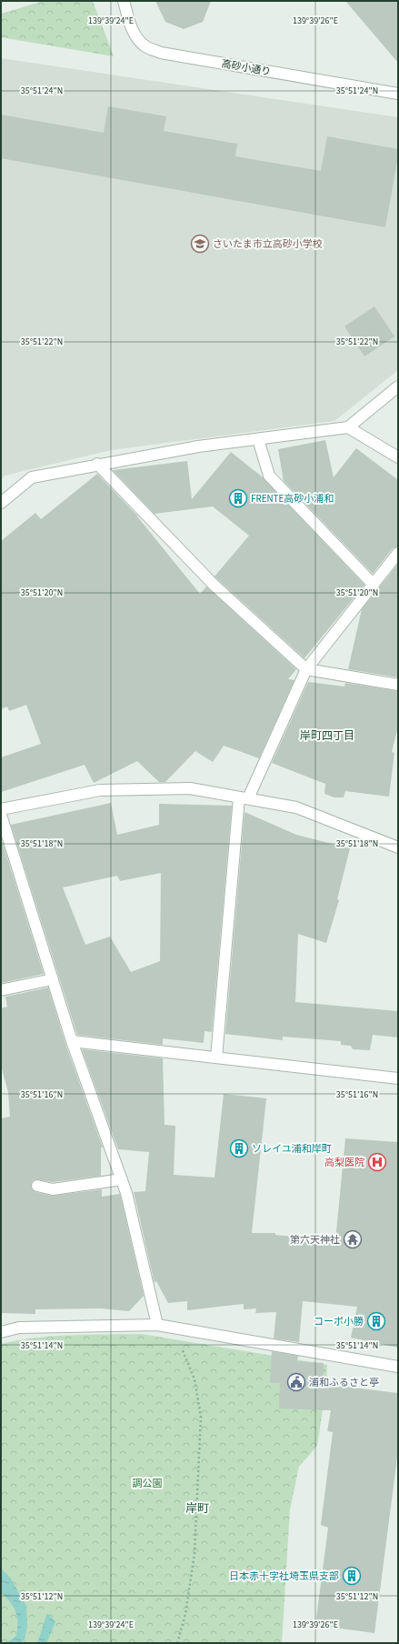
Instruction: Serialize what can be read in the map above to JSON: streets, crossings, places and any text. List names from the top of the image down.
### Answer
{
  "streets": {
    "street": ["高砂小通り"]
  },
  "districts": ["岸町四丁目", "岸町"],
  "parks": ["調公園"],
  "places": {
    "school or university": ["さいたま市立高砂小学校"],
    "building": [
      "FRENTE高砂小浦和",
      "ソレイユ浦和岸町",
      "コーポ小勝",
      "日本赤十字社埼玉県支部"
    ],
    "hospital": ["高梨医院"],
    "temple": ["第六天神社"],
    "public building": ["浦和ふるさと亭"]
  },
  "coordinates": [
    "139°39'24\"E",
    "139°39'26\"E",
    "35°51'24\"N",
    "35°51'22\"N",
    "35°51'20\"N",
    "35°51'18\"N",
    "35°51'16\"N",
    "35°51'14\"N",
    "35°51'12\"N"
  ]
}
